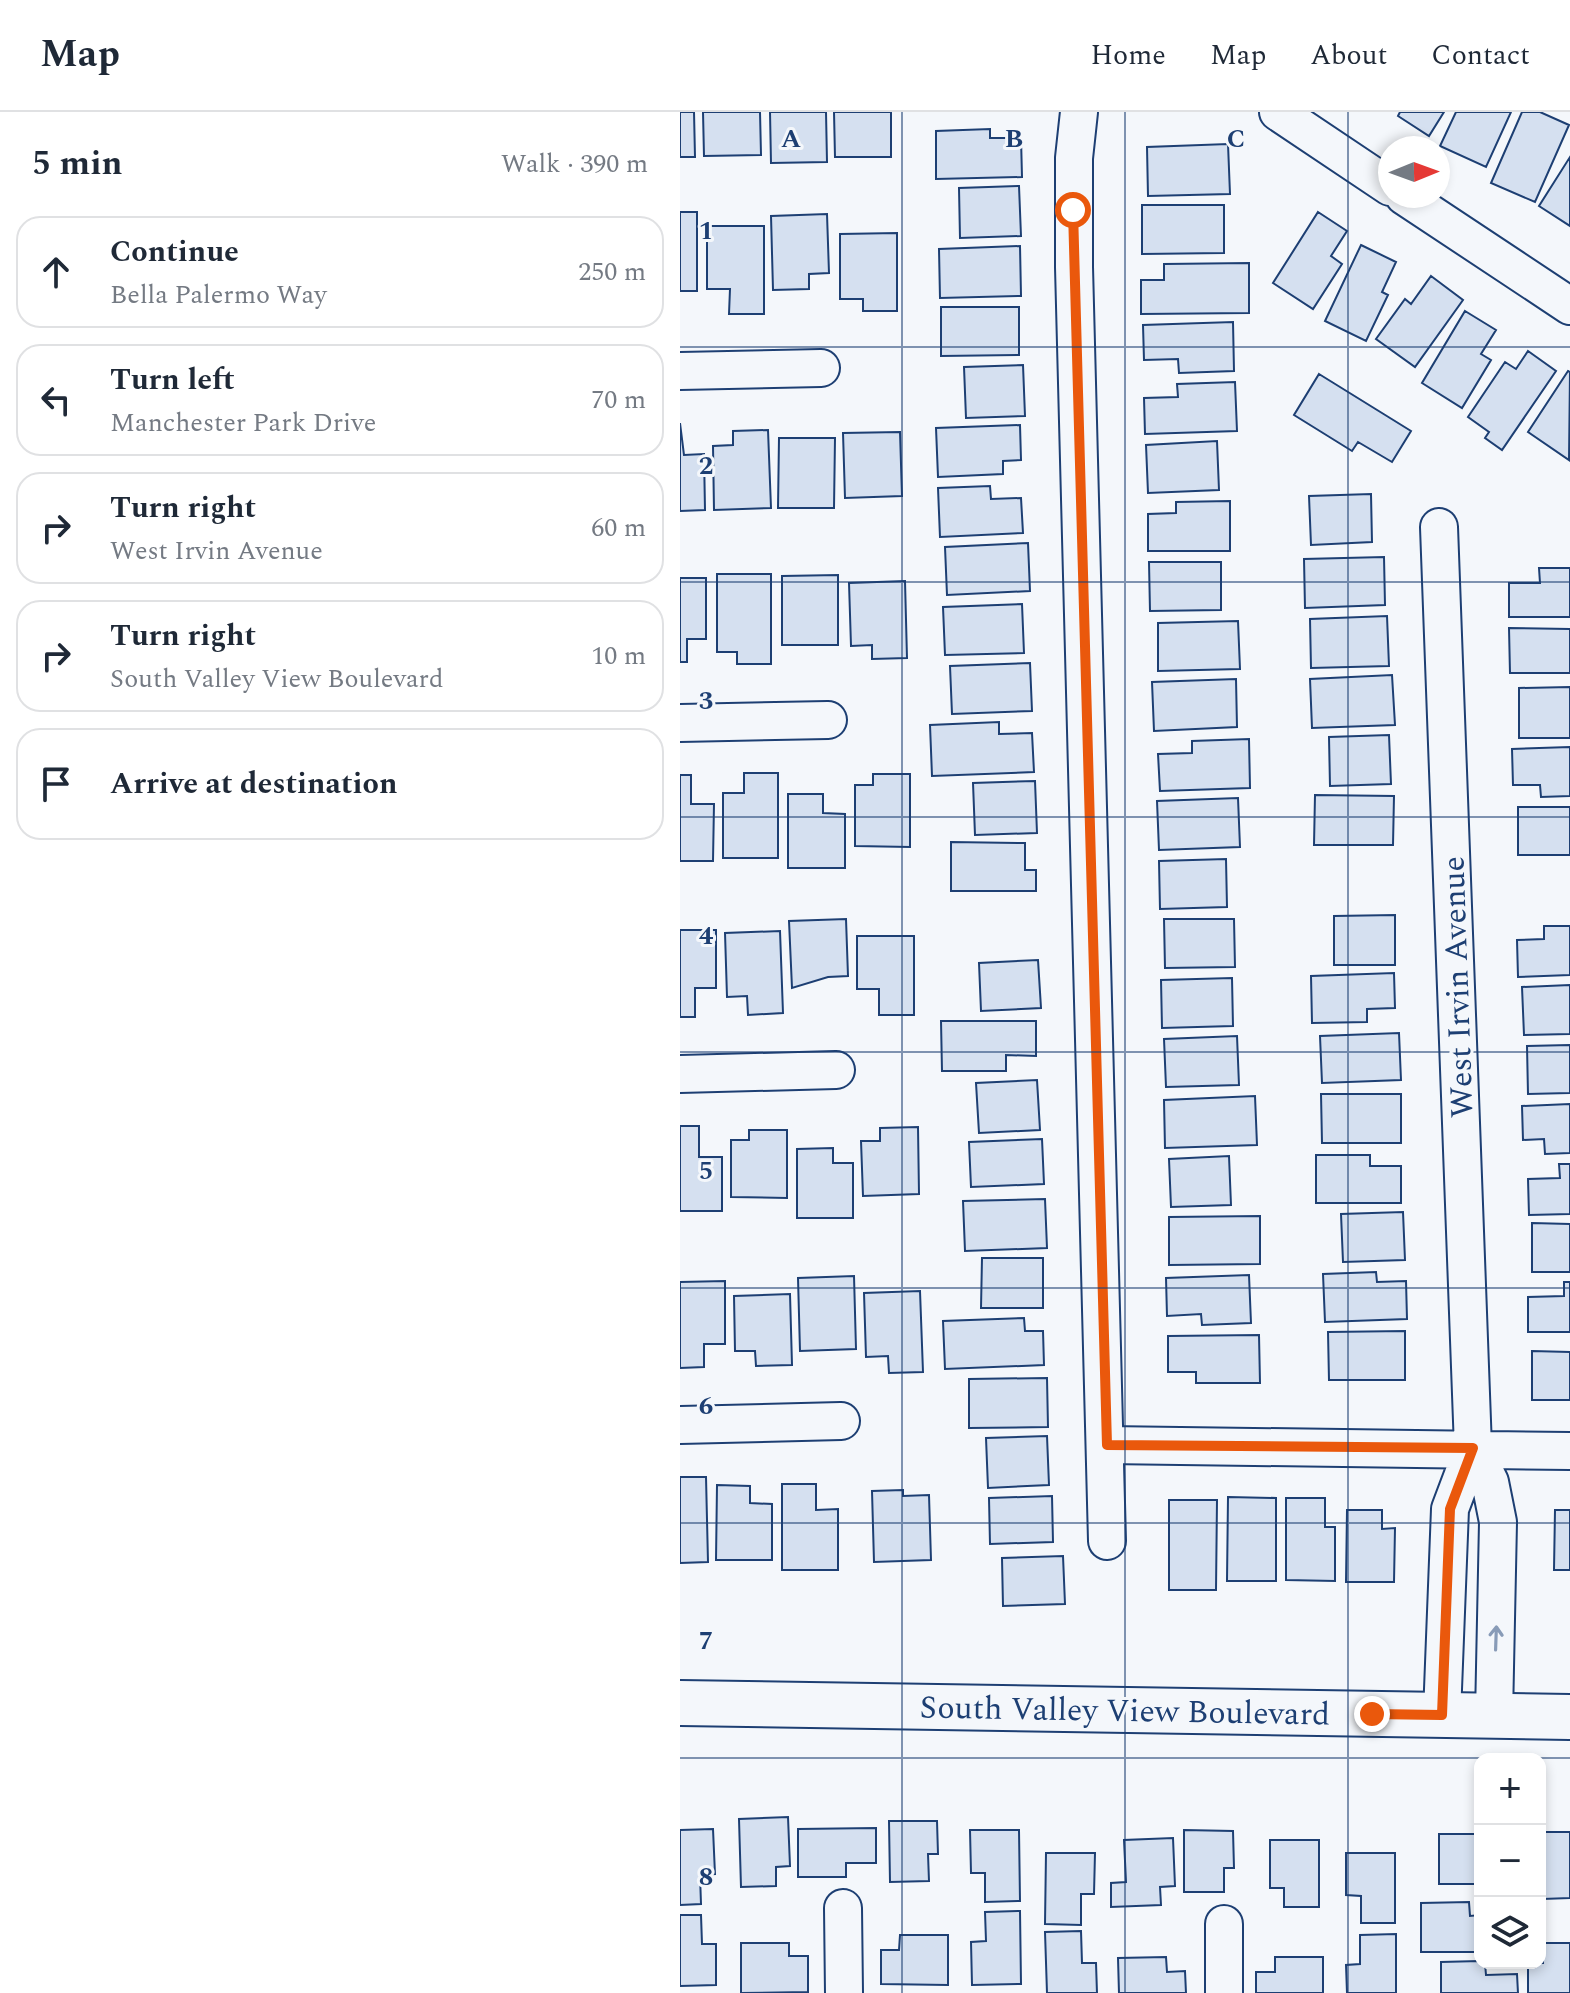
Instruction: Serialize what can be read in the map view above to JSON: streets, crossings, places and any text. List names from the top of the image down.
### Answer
{
  "streets": {
    "main road": ["South Valley View Boulevard"],
    "street": ["West Irvin Avenue"]
  },
  "crossings": [
    ["West Irvin Avenue", "South Valley View Boulevard"]
  ],
  "north": "right",
  "page": {
    "header": "Map",
    "nav": [
      "Home",
      "Map",
      "About",
      "Contact"
    ],
    "heading": ["5 min", "Walk · 390 m"],
    "list": [
      ["Continue", "Bella Palermo Way", "250 m"],
      ["Turn left", "Manchester Park Drive", "70 m"],
      ["Turn right", "West Irvin Avenue", "60 m"],
      ["Turn right", "South Valley View Boulevard", "10 m"],
      "Arrive at destination"
    ],
    "map_buttons": ["+", "−"]
  },
  "grid": {
    "columns": ["A", "B", "C"],
    "rows": [
      "1",
      "2",
      "3",
      "4",
      "5",
      "6",
      "7",
      "8"
    ]
  }
}
